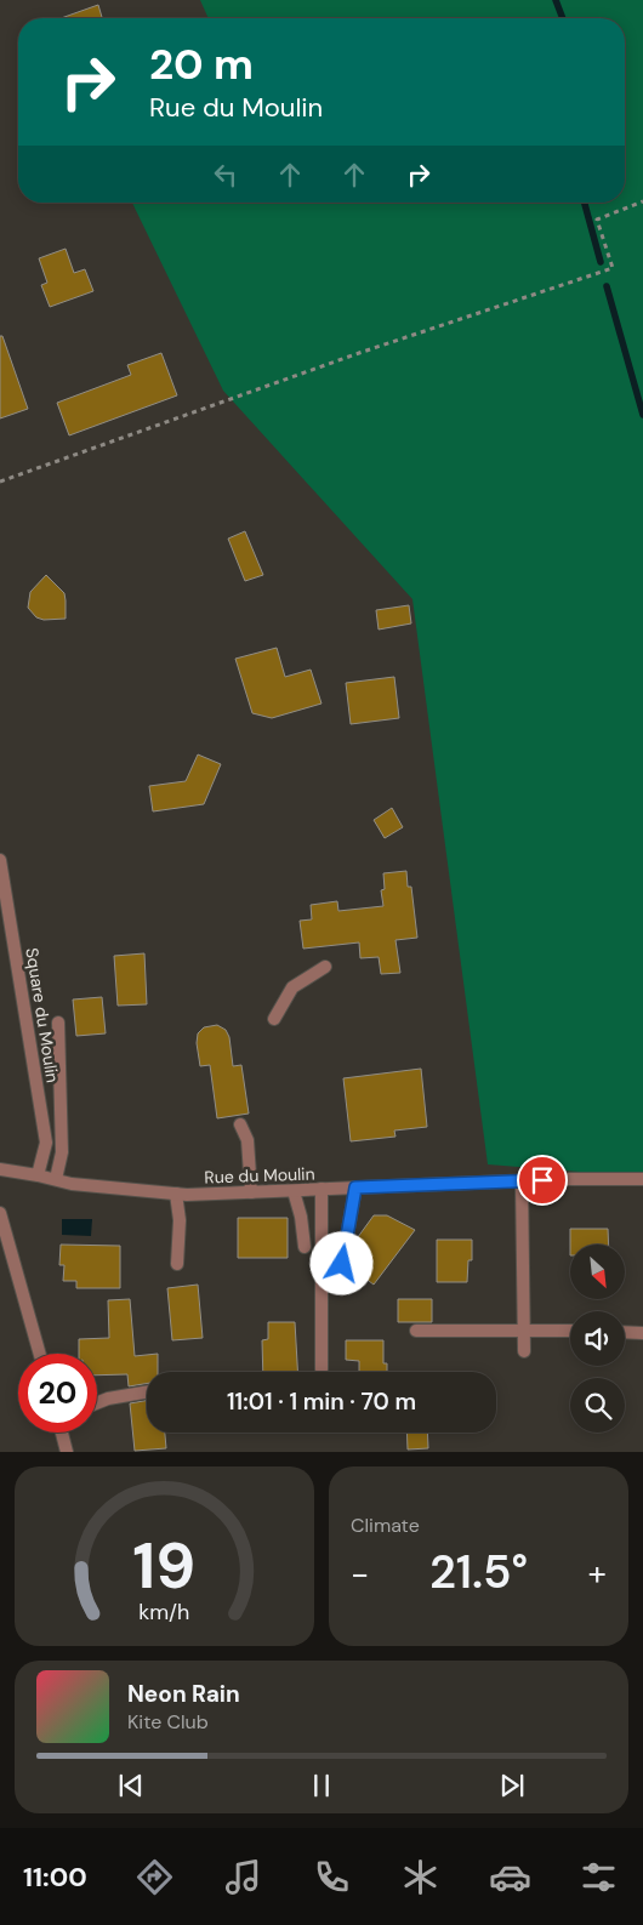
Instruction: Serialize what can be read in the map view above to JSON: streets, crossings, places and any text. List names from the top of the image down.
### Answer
{
  "streets": {
    "street": ["Square du Moulin", "Rue du Moulin"]
  },
  "crossings": [
    ["Square du Moulin", "Rue du Moulin"]
  ],
  "north": "bottom right",
  "page": {
    "turn": ["20 m", "Rue du Moulin"],
    "limit": "20",
    "trip": "11:01 · 1 min · 70 m",
    "tile": "Climate",
    "heat": ["−", "21.5°", "+"],
    "song": ["Neon Rain", "Kite Club"],
    "tabs": "11:00",
    "gauge": ["19", "km/h"]
  }
}
